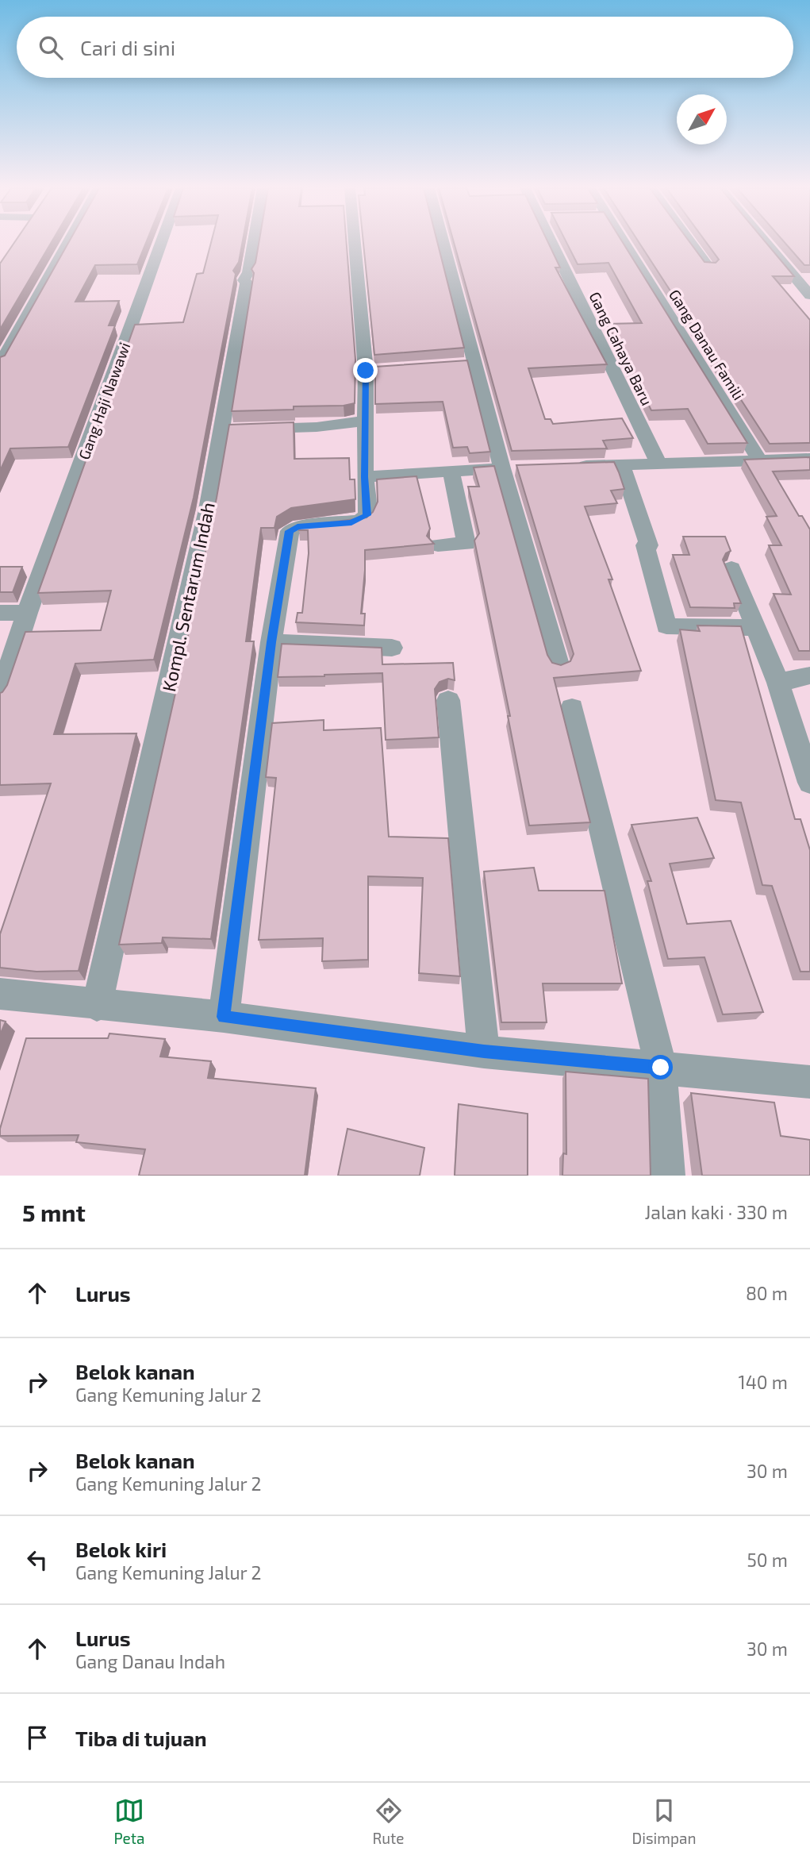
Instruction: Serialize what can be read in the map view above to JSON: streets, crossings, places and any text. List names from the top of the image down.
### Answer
{
  "streets": {
    "street": [
      "Gang Danau Famili",
      "Gang Cahaya Baru",
      "Gang Haji Nawawi",
      "Kompl. Sentarum Indah"
    ]
  },
  "north": "top right",
  "page": {
    "search": "Cari di sini",
    "heading": ["5 mnt", "Jalan kaki · 330 m"],
    "list": [
      ["Lurus", "80 m"],
      ["Belok kanan", "Gang Kemuning Jalur 2", "140 m"],
      ["Belok kanan", "Gang Kemuning Jalur 2", "30 m"],
      ["Belok kiri", "Gang Kemuning Jalur 2", "50 m"],
      ["Lurus", "Gang Danau Indah", "30 m"],
      "Tiba di tujuan"
    ],
    "nav": ["Peta", "Rute", "Disimpan"]
  }
}
